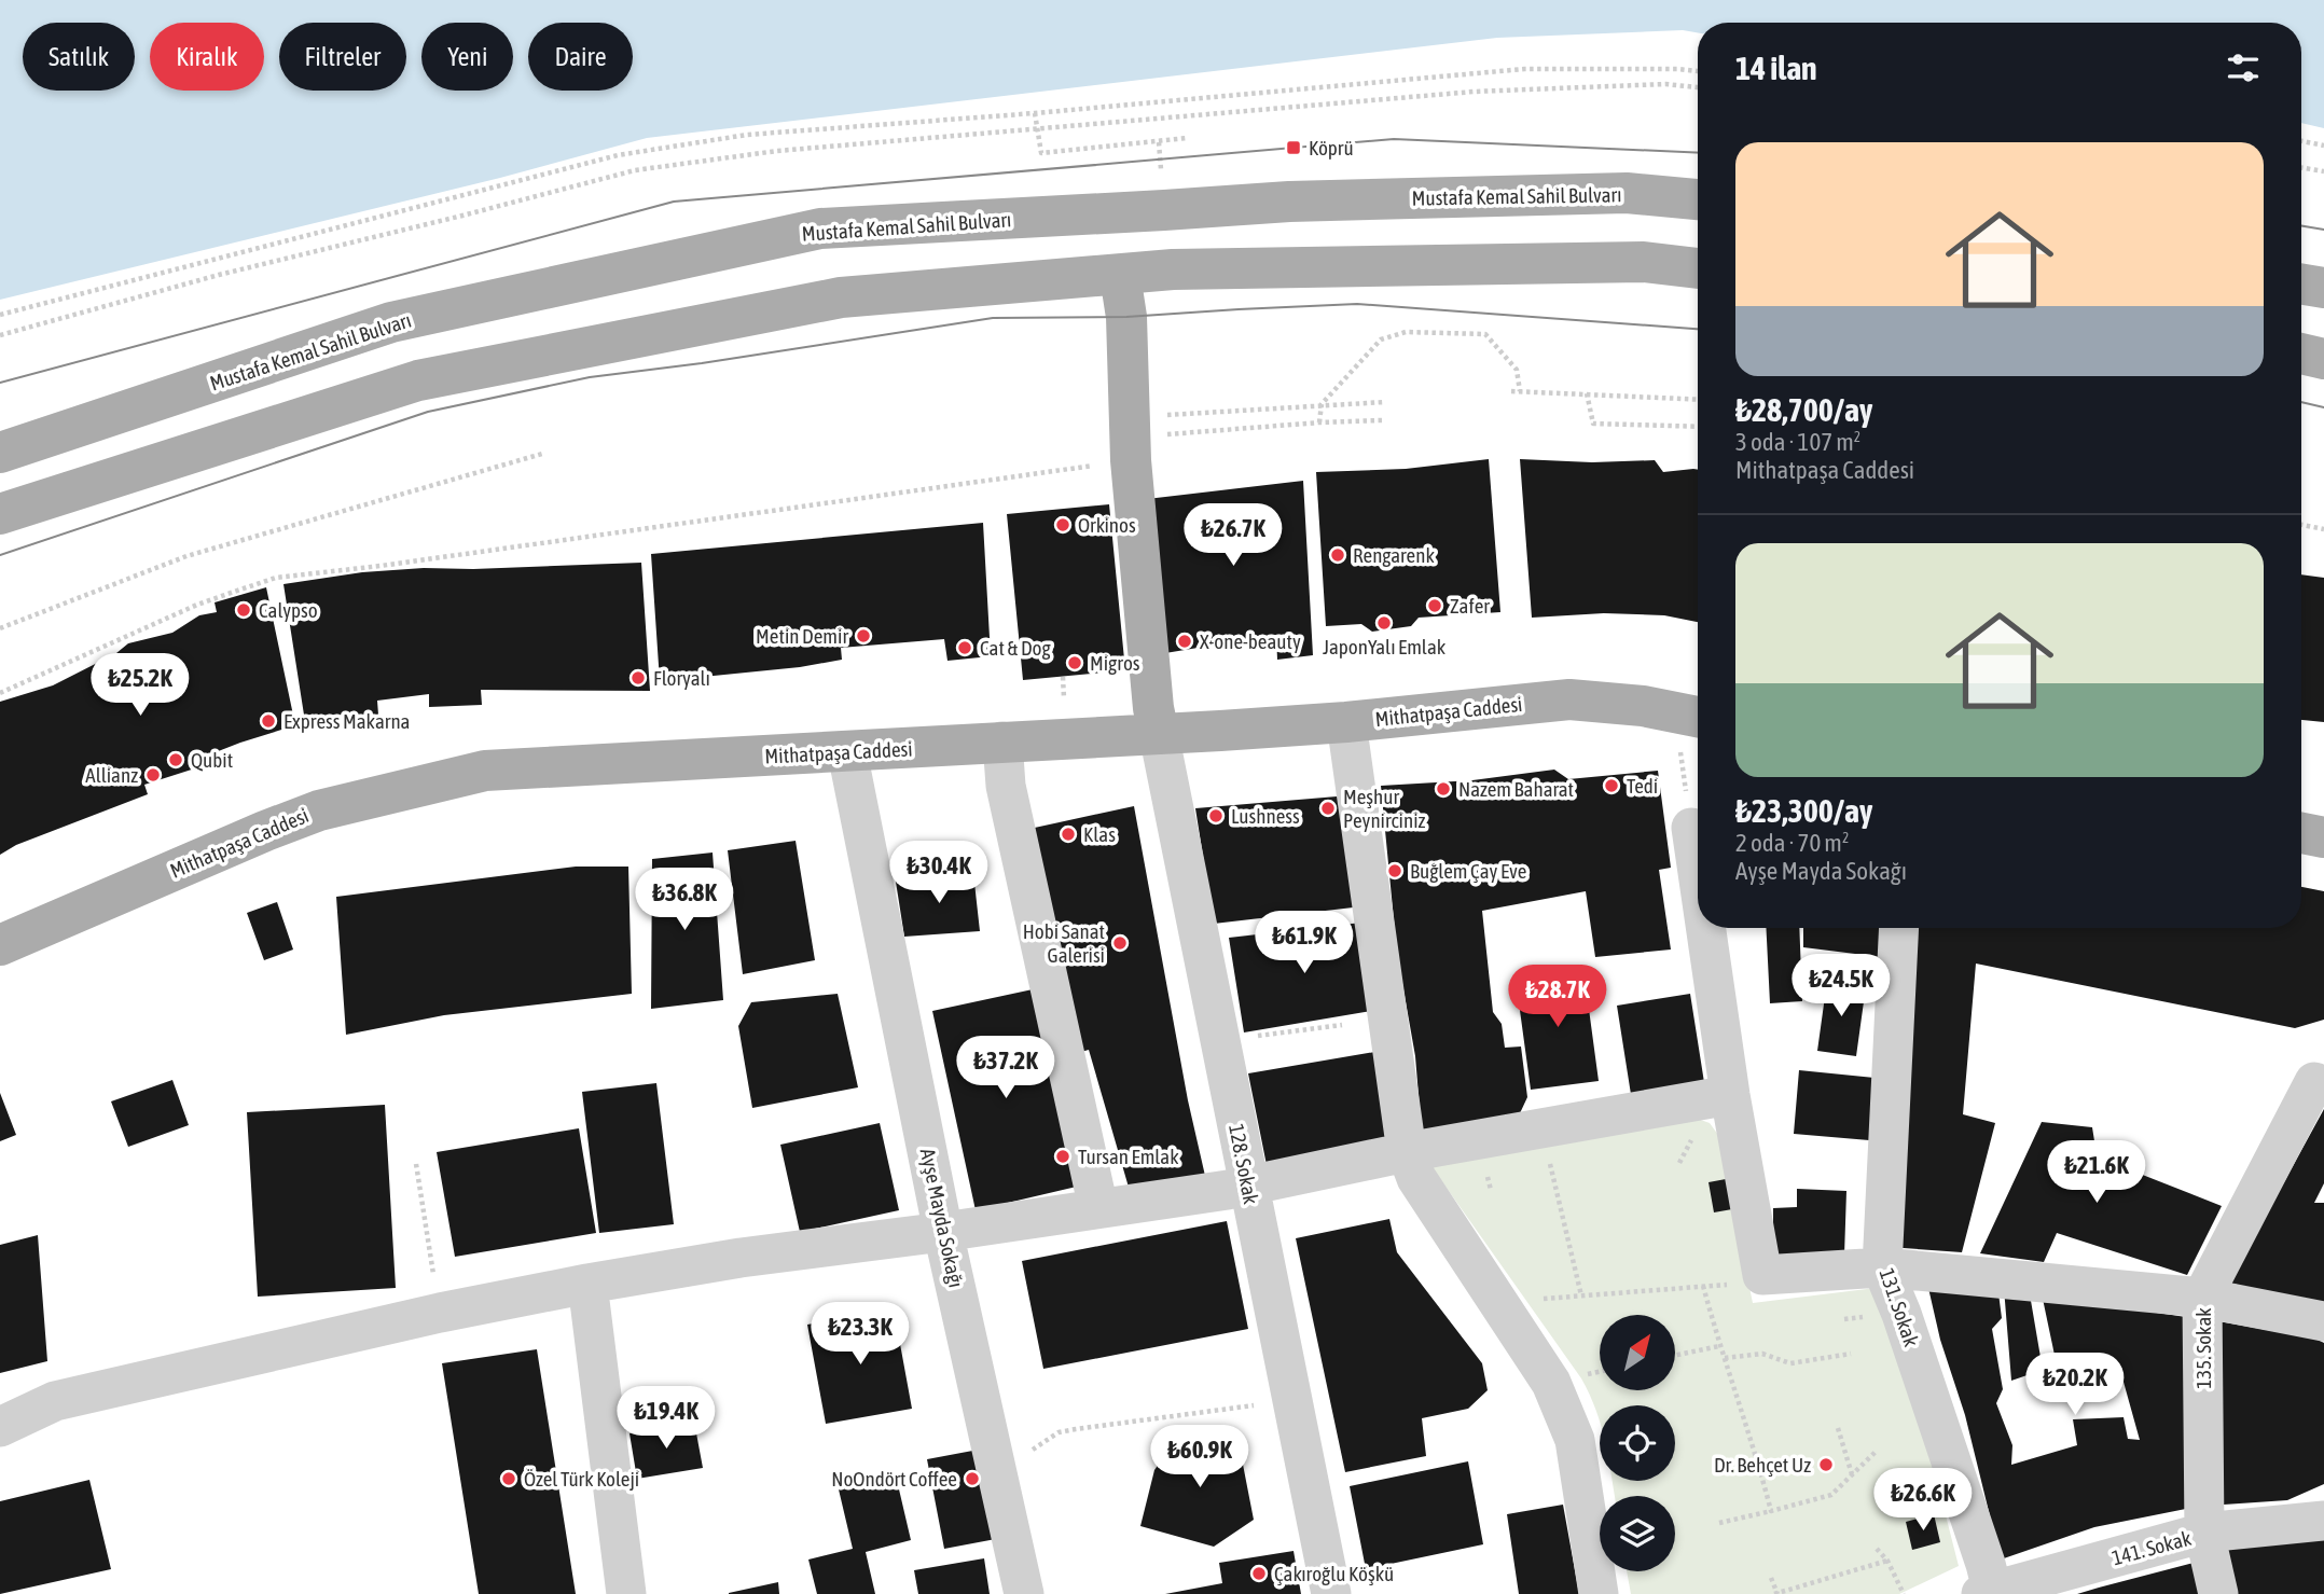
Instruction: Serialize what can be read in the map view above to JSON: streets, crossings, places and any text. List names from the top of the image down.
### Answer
{
  "streets": {
    "main road": ["Mustafa Kemal Sahil Bulvarı", "Mithatpaşa Caddesi"],
    "street": [
      "128. Sokak",
      "Ayşe Mayda Sokağı",
      "131. Sokak",
      "135. Sokak",
      "141. Sokak"
    ]
  },
  "crossings": [
    ["Mithatpaşa Caddesi", "128. Sokak"],
    ["Mithatpaşa Caddesi", "Ayşe Mayda Sokağı"],
    ["131. Sokak", "141. Sokak"],
    ["135. Sokak", "141. Sokak"]
  ],
  "places": {
    "transit": ["Köprü"],
    "other": [
      "Orkinos",
      "Rengarenk",
      "Zafer",
      "Calypso",
      "JaponYalı Emlak",
      "Metin Demir",
      "X-one-beauty",
      "Cat & Dog",
      "Migros",
      "Floryalı",
      "Express Makarna",
      "Qubit",
      "Allianz",
      "Tedi",
      "Nazem Baharat",
      "Meşhur Peynirciniz",
      "Lushness",
      "Klas",
      "Buğlem Çay Eve",
      "Hobi Sanat Galerisi",
      "Tursan Emlak",
      "Dr. Behçet Uz",
      "Özel Türk Koleji",
      "NoOndört Coffee",
      "Çakıroğlu Köşkü"
    ]
  },
  "north": "top right",
  "page": {
    "chip": [
      "Satılık",
      "Kiralık",
      "Filtreler",
      "Yeni",
      "Daire"
    ],
    "heading": "14 ilan",
    "list": [
      {
        "name": "₺28,700/ay",
        "note": "3 oda · 107 m² · Mithatpaşa Caddesi"
      },
      {
        "name": "₺23,300/ay",
        "note": "2 oda · 70 m² · Ayşe Mayda Sokağı"
      }
    ],
    "price": [
      "₺26.7K",
      "₺25.2K",
      "₺30.4K",
      "₺36.8K",
      "₺61.9K",
      "₺24.5K",
      "₺28.7K",
      "₺37.2K",
      "₺21.6K",
      "₺23.3K",
      "₺20.2K",
      "₺19.4K",
      "₺60.9K",
      "₺26.6K"
    ]
  }
}
